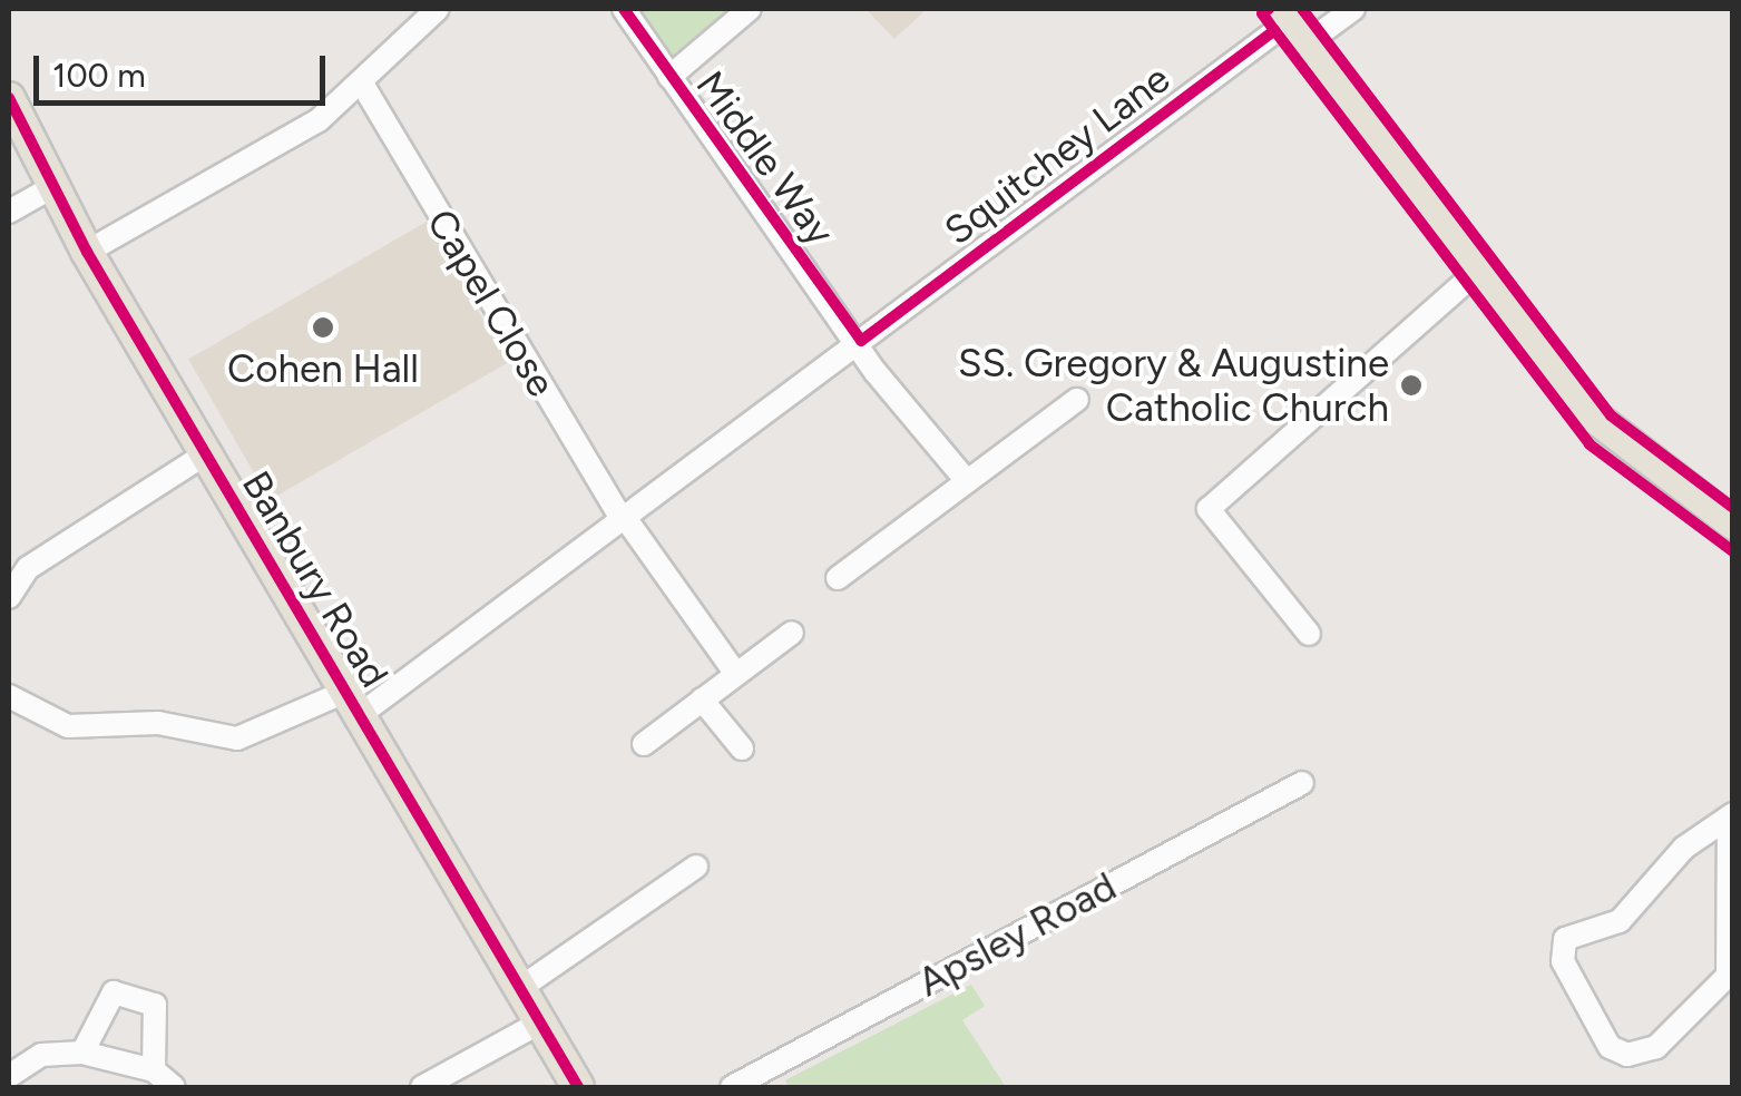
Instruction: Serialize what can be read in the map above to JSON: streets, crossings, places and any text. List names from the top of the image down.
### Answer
{
  "streets": {
    "main road": ["Banbury Road"],
    "street": [
      "Squitchey Lane",
      "Middle Way",
      "Capel Close",
      "Apsley Road"
    ]
  },
  "crossings": [
    ["Squitchey Lane", "Middle Way"],
    ["Squitchey Lane", "Capel Close"],
    ["Squitchey Lane", "Banbury Road"]
  ],
  "places": ["Cohen Hall", "SS. Gregory & Augustine Catholic Church"],
  "scale_bar": "100 m"
}
